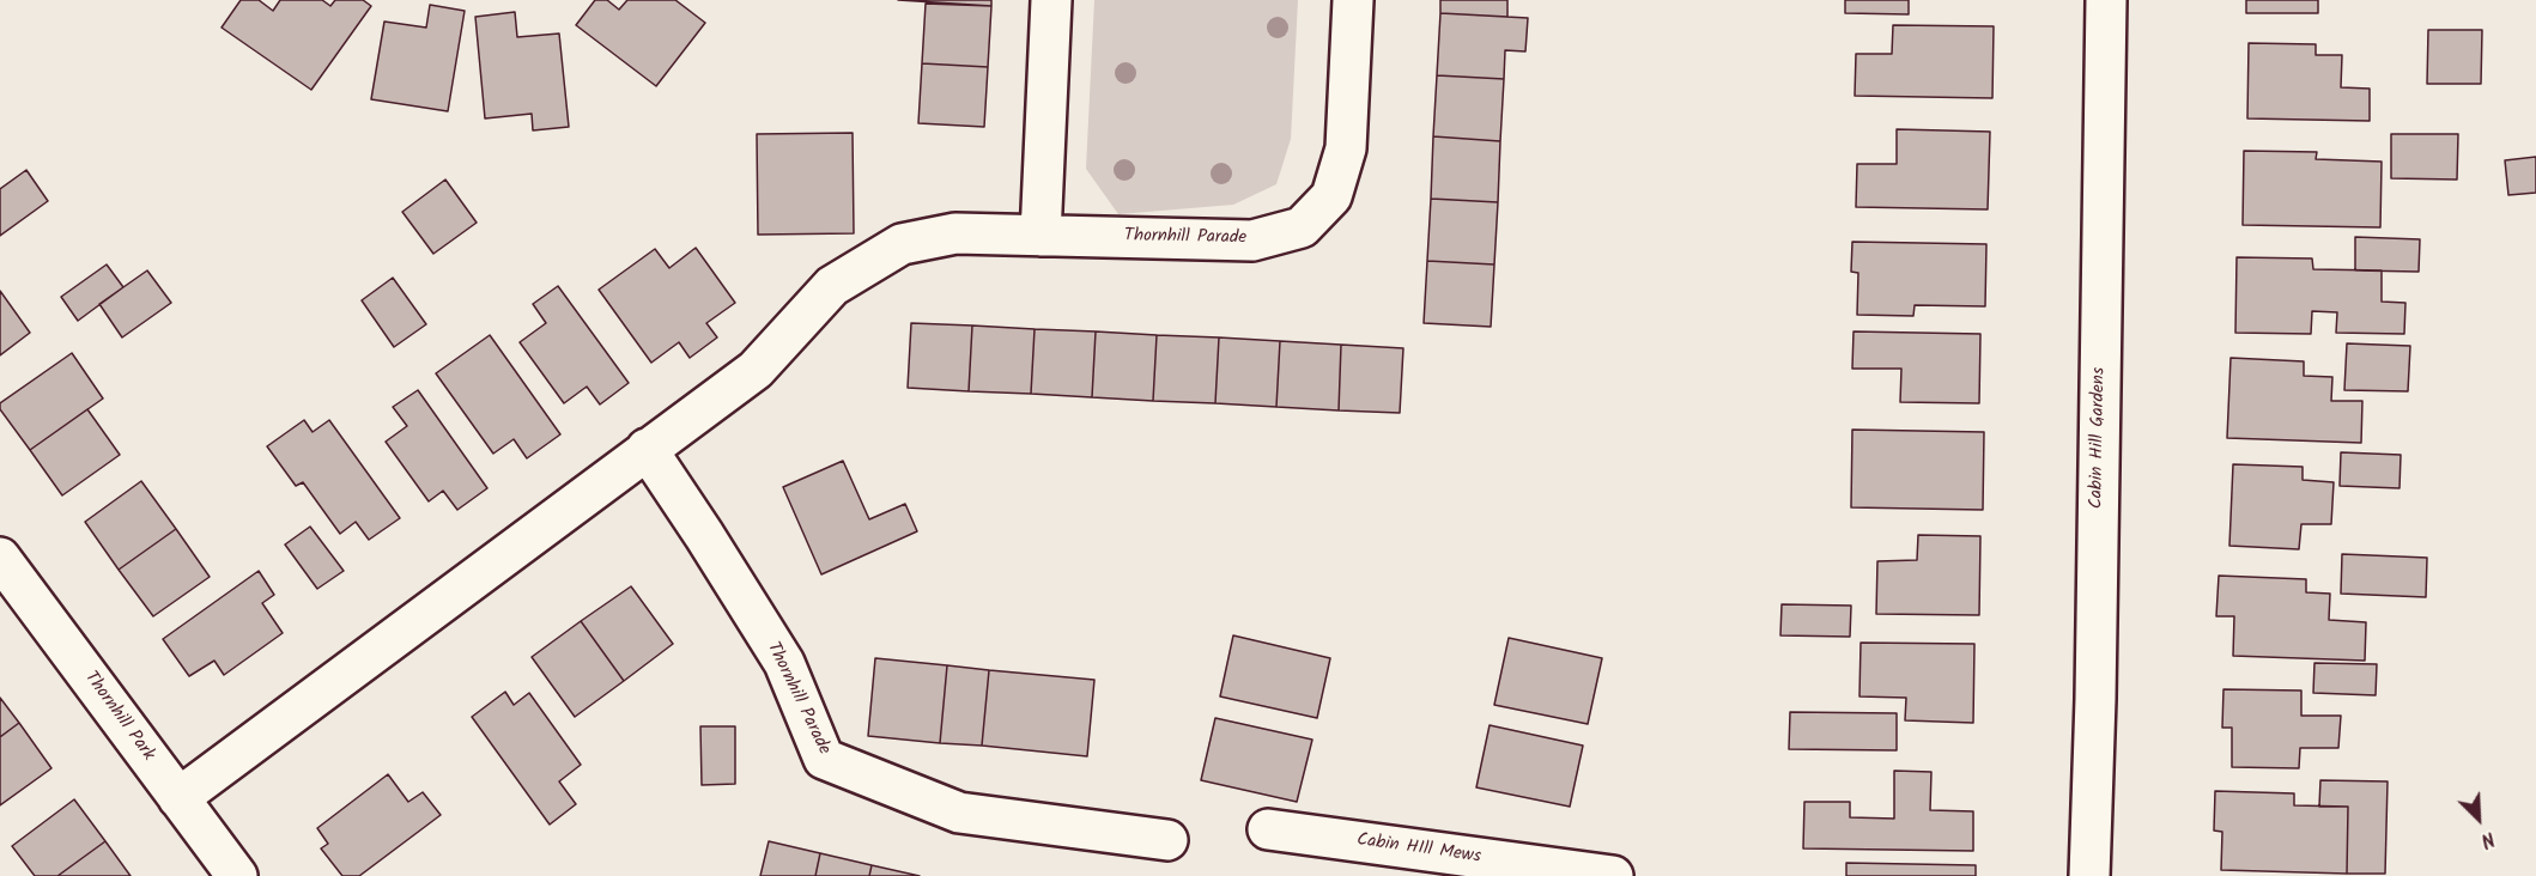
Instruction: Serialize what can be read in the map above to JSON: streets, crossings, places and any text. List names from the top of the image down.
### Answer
{
  "streets": {
    "street": [
      "Thornhill Parade",
      "Cabin Hill Gardens",
      "Thornhill Park",
      "Cabin HIll Mews"
    ]
  },
  "crossings": [
    ["Thornhill Parade", "Thornhill Park"]
  ],
  "north": "bottom right"
}
